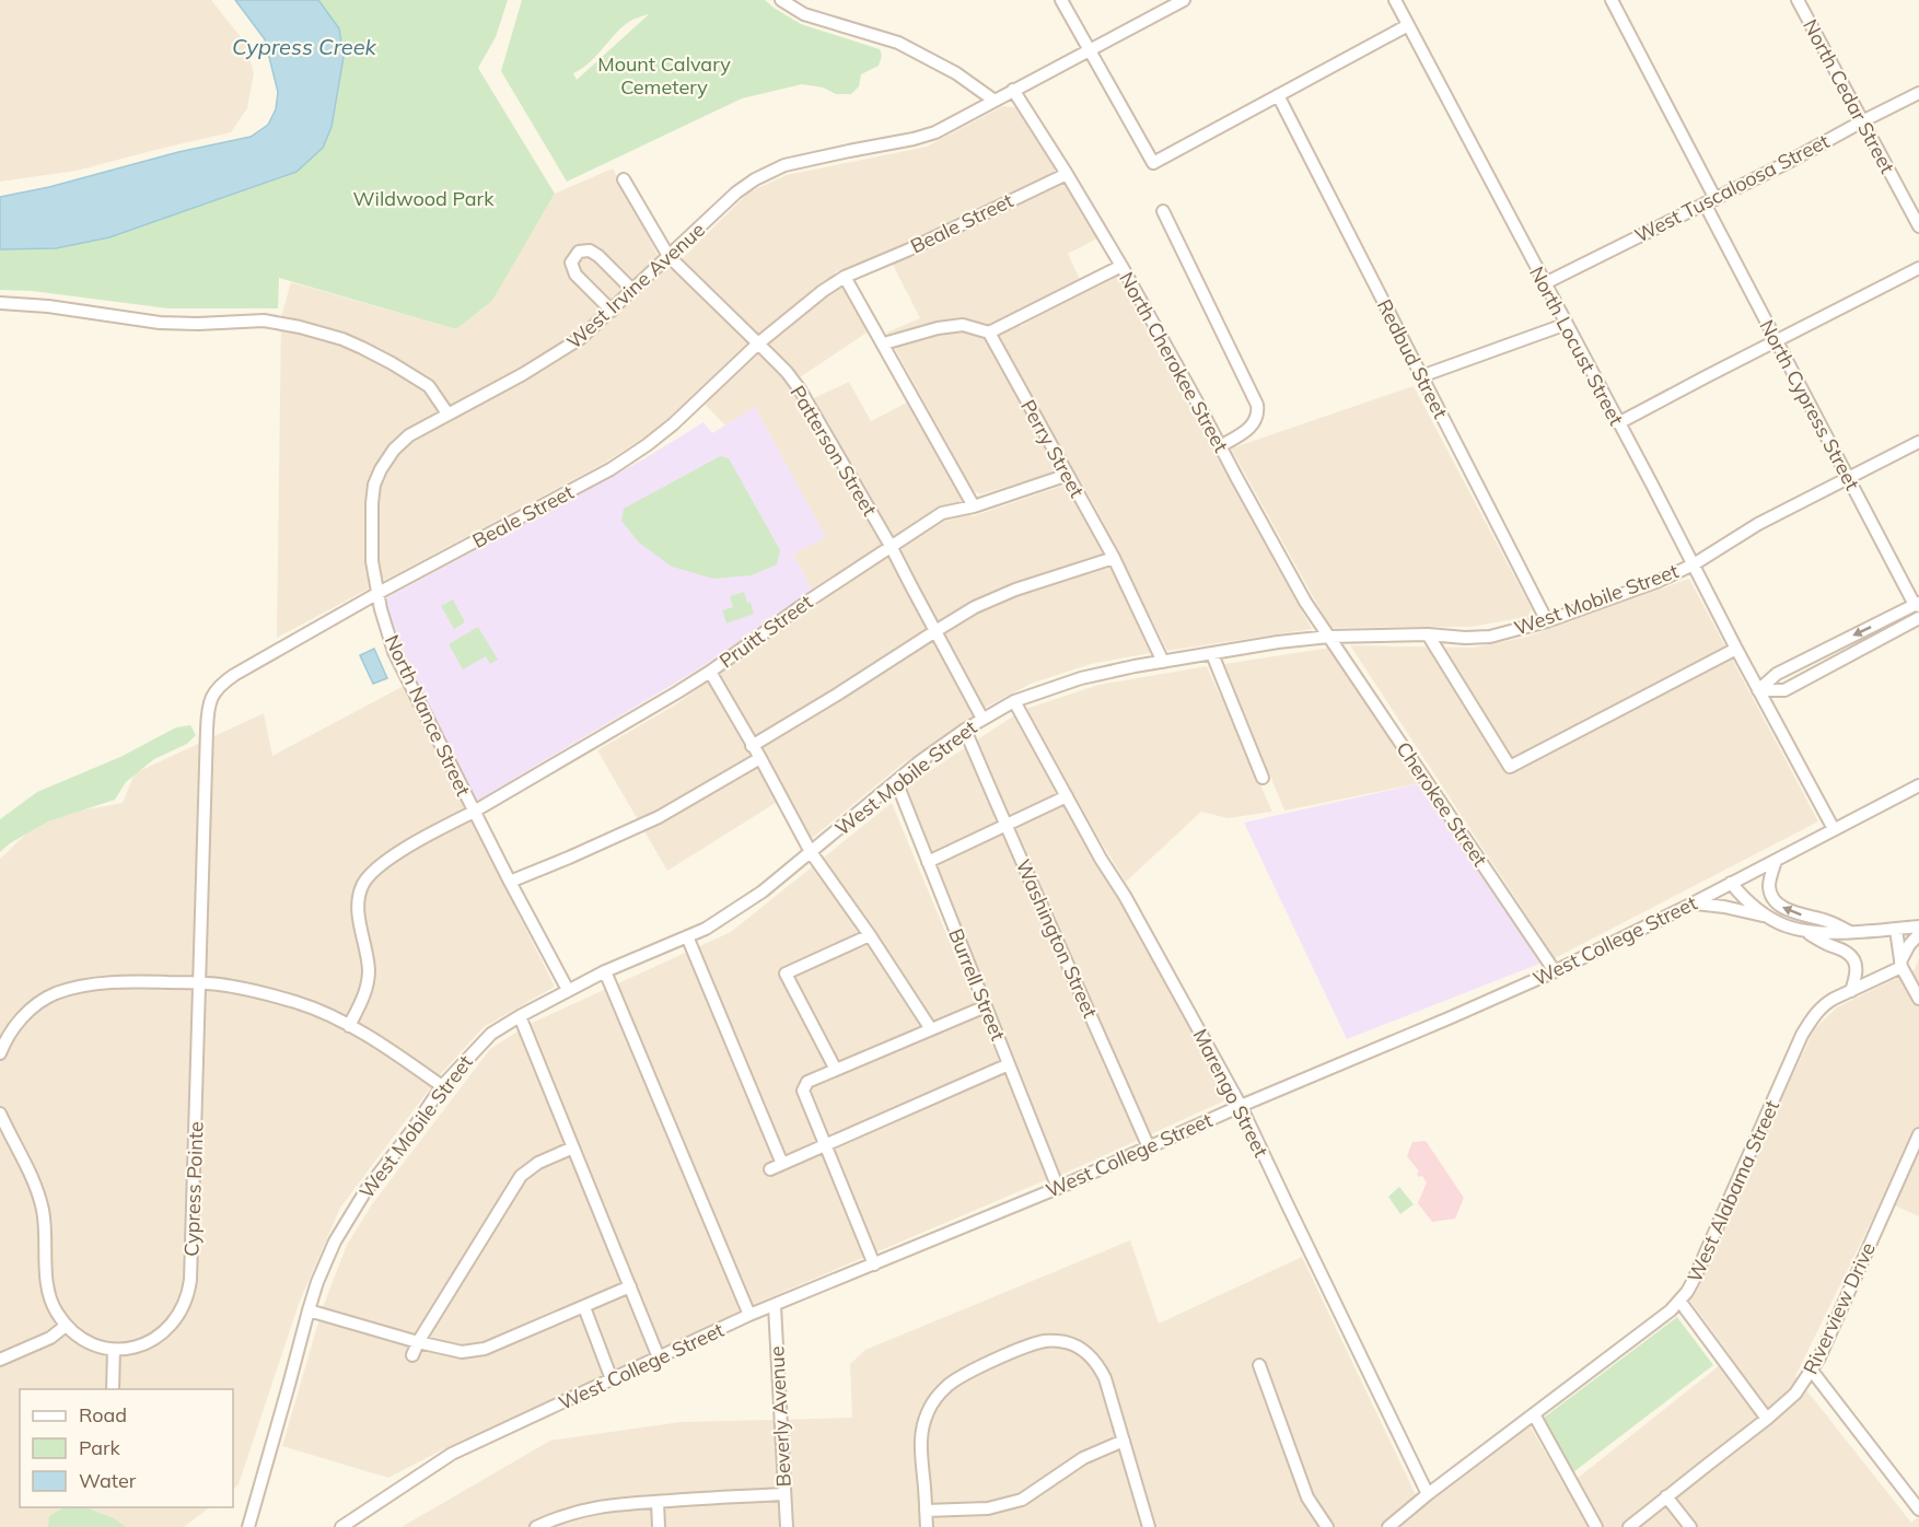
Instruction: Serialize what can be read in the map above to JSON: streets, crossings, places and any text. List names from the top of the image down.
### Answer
{
  "streets": {
    "street": [
      "North Cedar Street",
      "West Tuscaloosa Street",
      "Beale Street",
      "West Irvine Avenue",
      "North Locust Street",
      "Redbud Street",
      "North Cherokee Street",
      "North Cypress Street",
      "Perry Street",
      "Patterson Street",
      "West Mobile Street",
      "Pruitt Street",
      "North Nance Street",
      "Cherokee Street",
      "Washington Street",
      "West College Street",
      "Burrell Street",
      "Marengo Street",
      "Cypress Pointe",
      "West Alabama Street",
      "Riverview Drive",
      "Beverly Avenue"
    ]
  },
  "crossings": [
    ["North Cedar Street", "West Tuscaloosa Street"],
    ["West Tuscaloosa Street", "North Locust Street"],
    ["West Tuscaloosa Street", "North Cypress Street"],
    ["Beale Street", "North Cherokee Street"],
    ["Beale Street", "Patterson Street"],
    ["Beale Street", "North Nance Street"],
    ["Beale Street", "Cypress Pointe"],
    ["West Irvine Avenue", "North Cherokee Street"],
    ["West Irvine Avenue", "Patterson Street"],
    ["West Irvine Avenue", "North Nance Street"],
    ["North Locust Street", "West Mobile Street"],
    ["North Locust Street", "West College Street"],
    ["Redbud Street", "West Mobile Street"],
    ["North Cherokee Street", "West Mobile Street"],
    ["North Cherokee Street", "Cherokee Street"],
    ["North Cypress Street", "West Mobile Street"],
    ["Perry Street", "West Mobile Street"],
    ["Perry Street", "Pruitt Street"],
    ["Patterson Street", "West Mobile Street"],
    ["Patterson Street", "Pruitt Street"],
    ["West Mobile Street", "North Nance Street"],
    ["West Mobile Street", "Cherokee Street"],
    ["West Mobile Street", "Washington Street"],
    ["West Mobile Street", "Burrell Street"],
    ["West Mobile Street", "Marengo Street"],
    ["Pruitt Street", "North Nance Street"],
    ["Cherokee Street", "West College Street"],
    ["Washington Street", "West College Street"],
    ["West College Street", "Burrell Street"],
    ["West College Street", "Marengo Street"],
    ["West College Street", "Beverly Avenue"],
    ["Marengo Street", "West Alabama Street"]
  ],
  "water": ["Cypress Creek"],
  "parks": ["Mount Calvary Cemetery", "Wildwood Park"],
  "legend": ["Road", "Park", "Water"]
}
